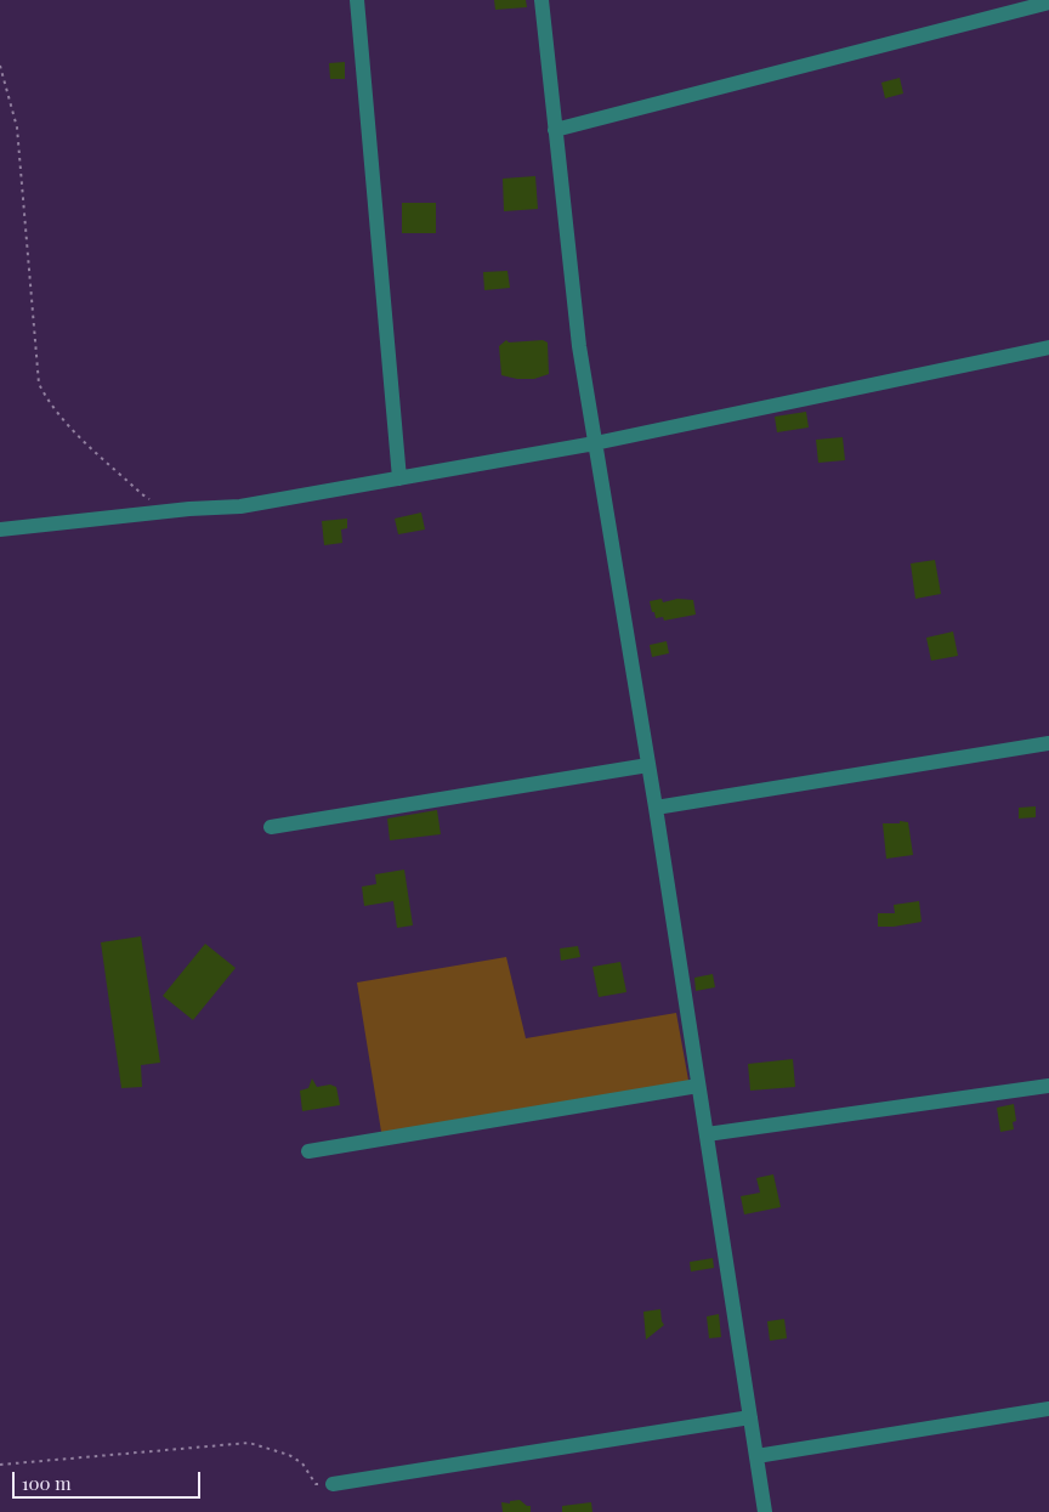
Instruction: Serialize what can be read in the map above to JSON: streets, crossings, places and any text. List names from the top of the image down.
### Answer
{
  "scale_bar": "100 m"
}
